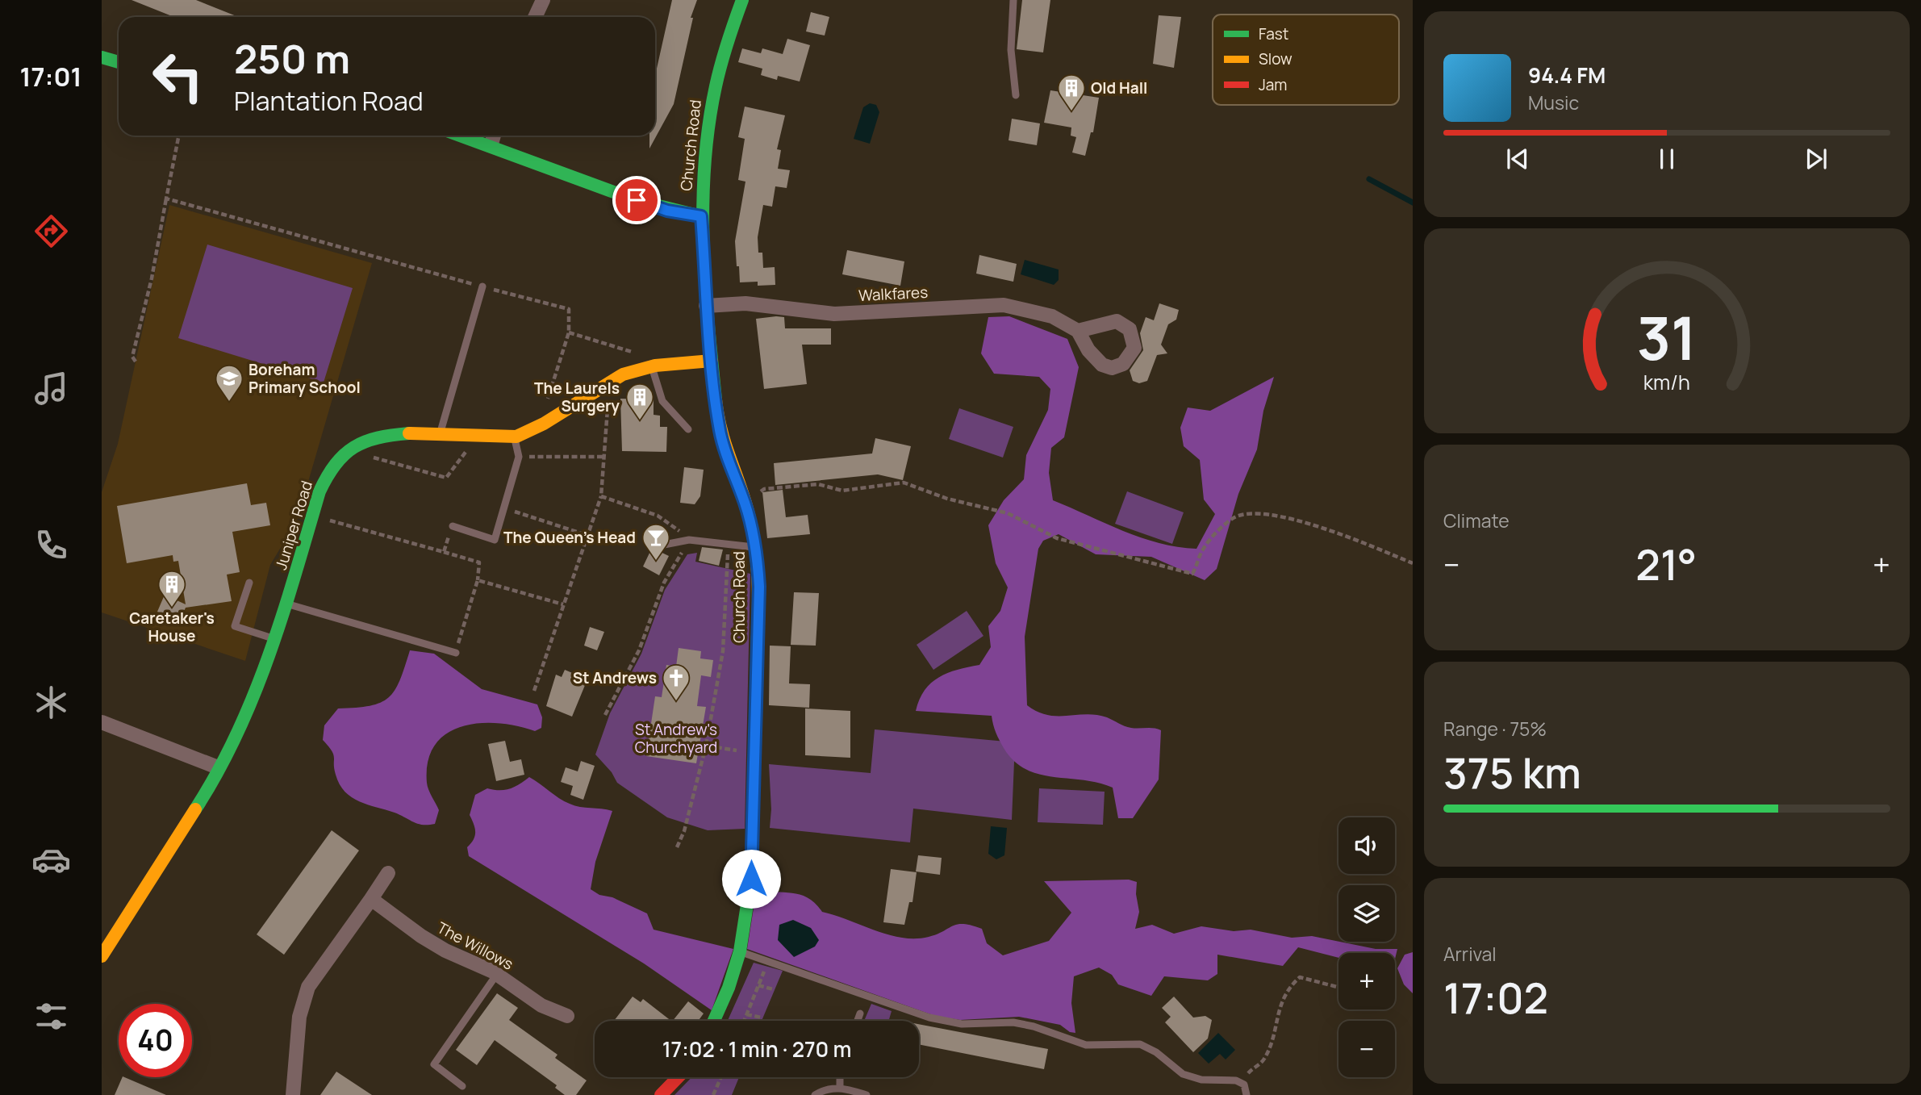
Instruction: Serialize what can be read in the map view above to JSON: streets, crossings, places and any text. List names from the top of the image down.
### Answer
{
  "streets": {
    "street": [
      "Church Road",
      "Walkfares",
      "Juniper Road",
      "The Willows"
    ]
  },
  "crossings": [
    ["Church Road", "Walkfares"],
    ["Church Road", "Juniper Road"]
  ],
  "parks": ["St Andrew's Churchyard"],
  "places": {
    "building": ["Old Hall", "The Laurels Surgery", "Caretaker's House"],
    "school or university": ["Boreham Primary School"],
    "bar": ["The Queen's Head"],
    "church": ["St Andrews"]
  },
  "legend": ["Fast", "Slow", "Jam"],
  "page": {
    "tabs": "17:01",
    "turn": ["250 m", "Plantation Road"],
    "song": ["94.4 FM", "Music"],
    "tile": [
      "Climate",
      ["Range · 75%", "375 km"],
      ["Arrival", "17:02"]
    ],
    "heat": ["−", "21°", "+"],
    "map_buttons": ["+", "−"],
    "limit": "40",
    "trip": "17:02 · 1 min · 270 m",
    "gauge": ["31", "km/h"]
  }
}
